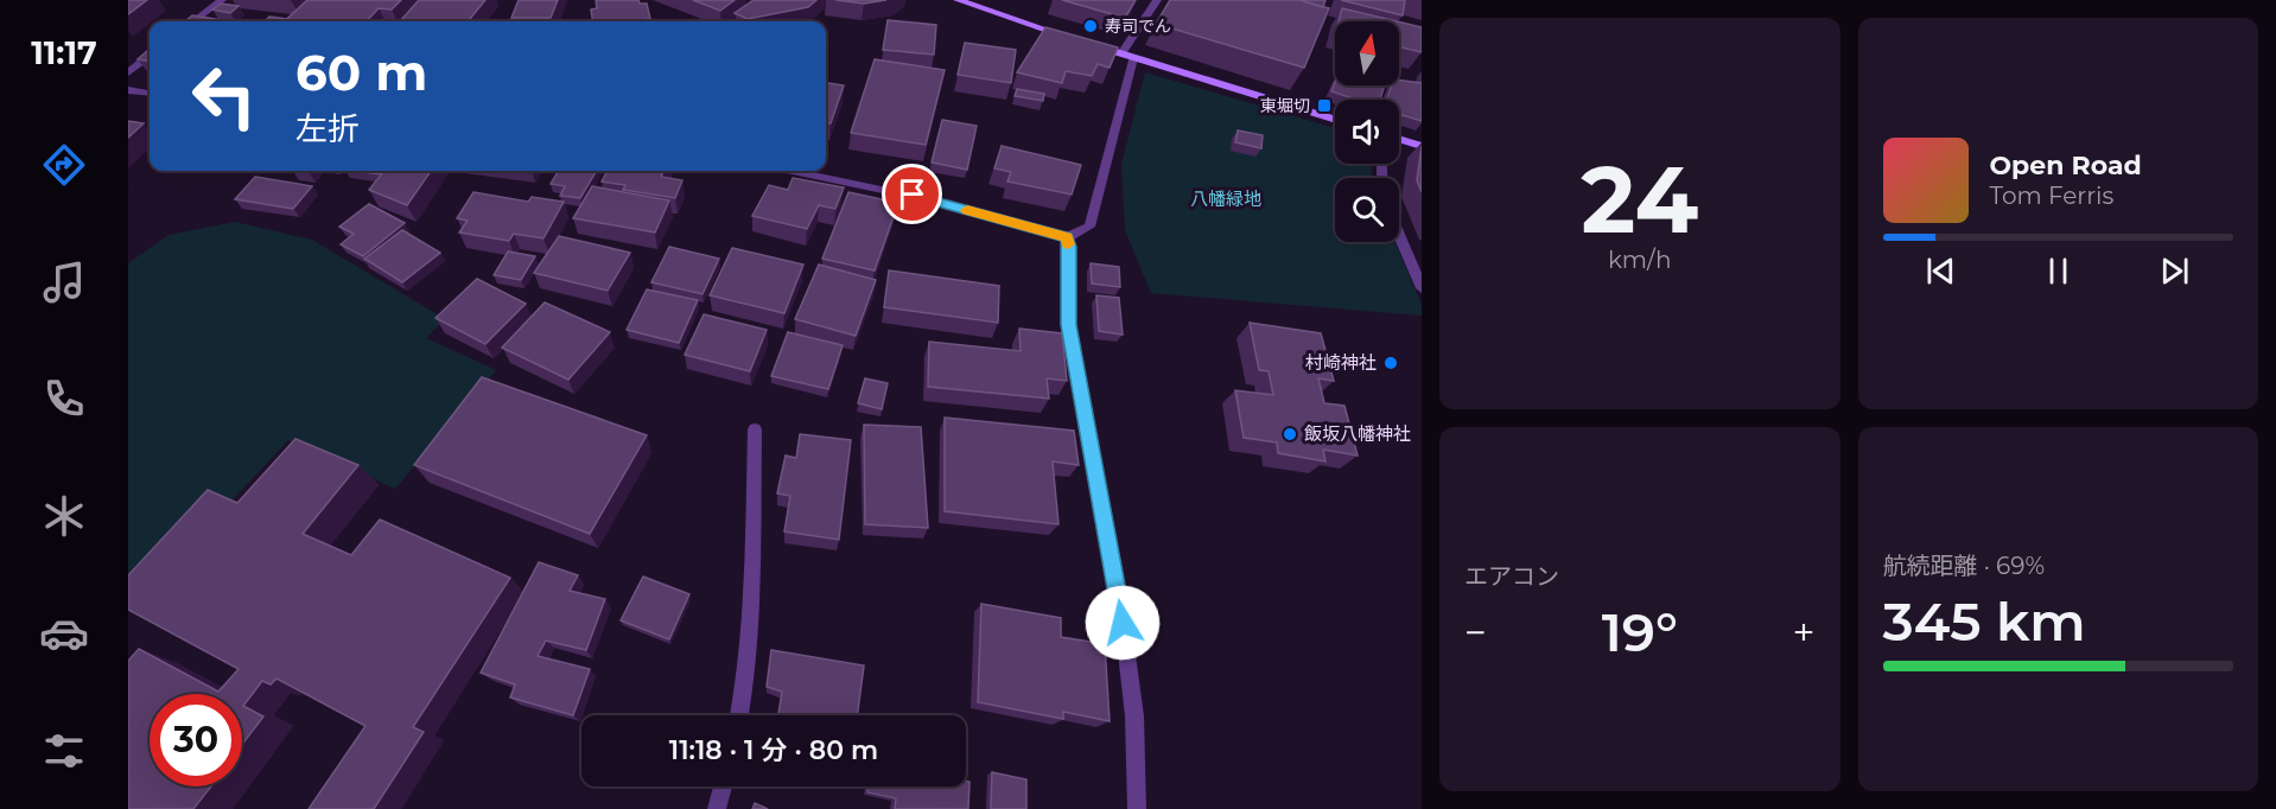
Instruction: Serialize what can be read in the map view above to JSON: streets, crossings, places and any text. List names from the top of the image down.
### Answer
{
  "parks": ["八幡緑地"],
  "places": {
    "other": ["寿司でん", "村崎神社", "飯坂八幡神社"],
    "transit": ["東堀切"]
  },
  "north": "top",
  "page": {
    "tabs": "11:17",
    "tile": [
      ["24", "km/h"],
      "エアコン",
      ["航続距離 · 69%", "345 km"]
    ],
    "turn": ["60 m", "左折"],
    "song": ["Open Road", "Tom Ferris"],
    "heat": ["−", "19°", "+"],
    "limit": "30",
    "trip": "11:18 · 1 分 · 80 m"
  }
}
